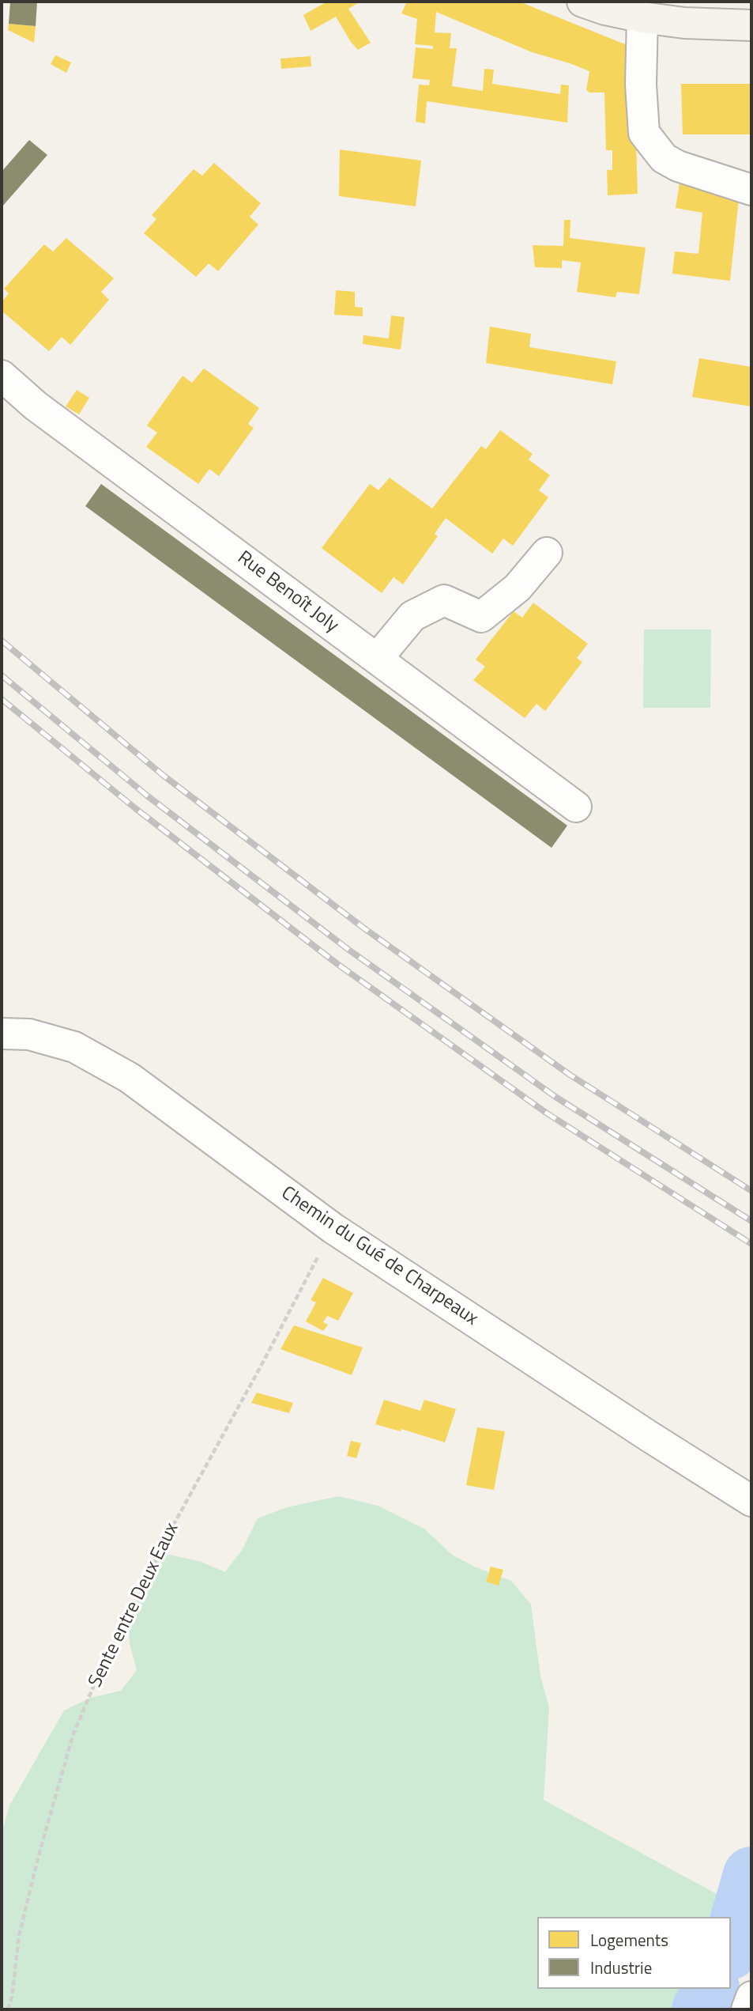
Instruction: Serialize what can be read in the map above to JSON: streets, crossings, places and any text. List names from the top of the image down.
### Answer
{
  "streets": {
    "street": ["Rue Benoît Joly", "Chemin du Gué de Charpeaux"],
    "path": ["Sente entre Deux Eaux"]
  },
  "crossings": [
    ["Chemin du Gué de Charpeaux", "Sente entre Deux Eaux"]
  ],
  "legend": ["Logements", "Industrie"]
}
